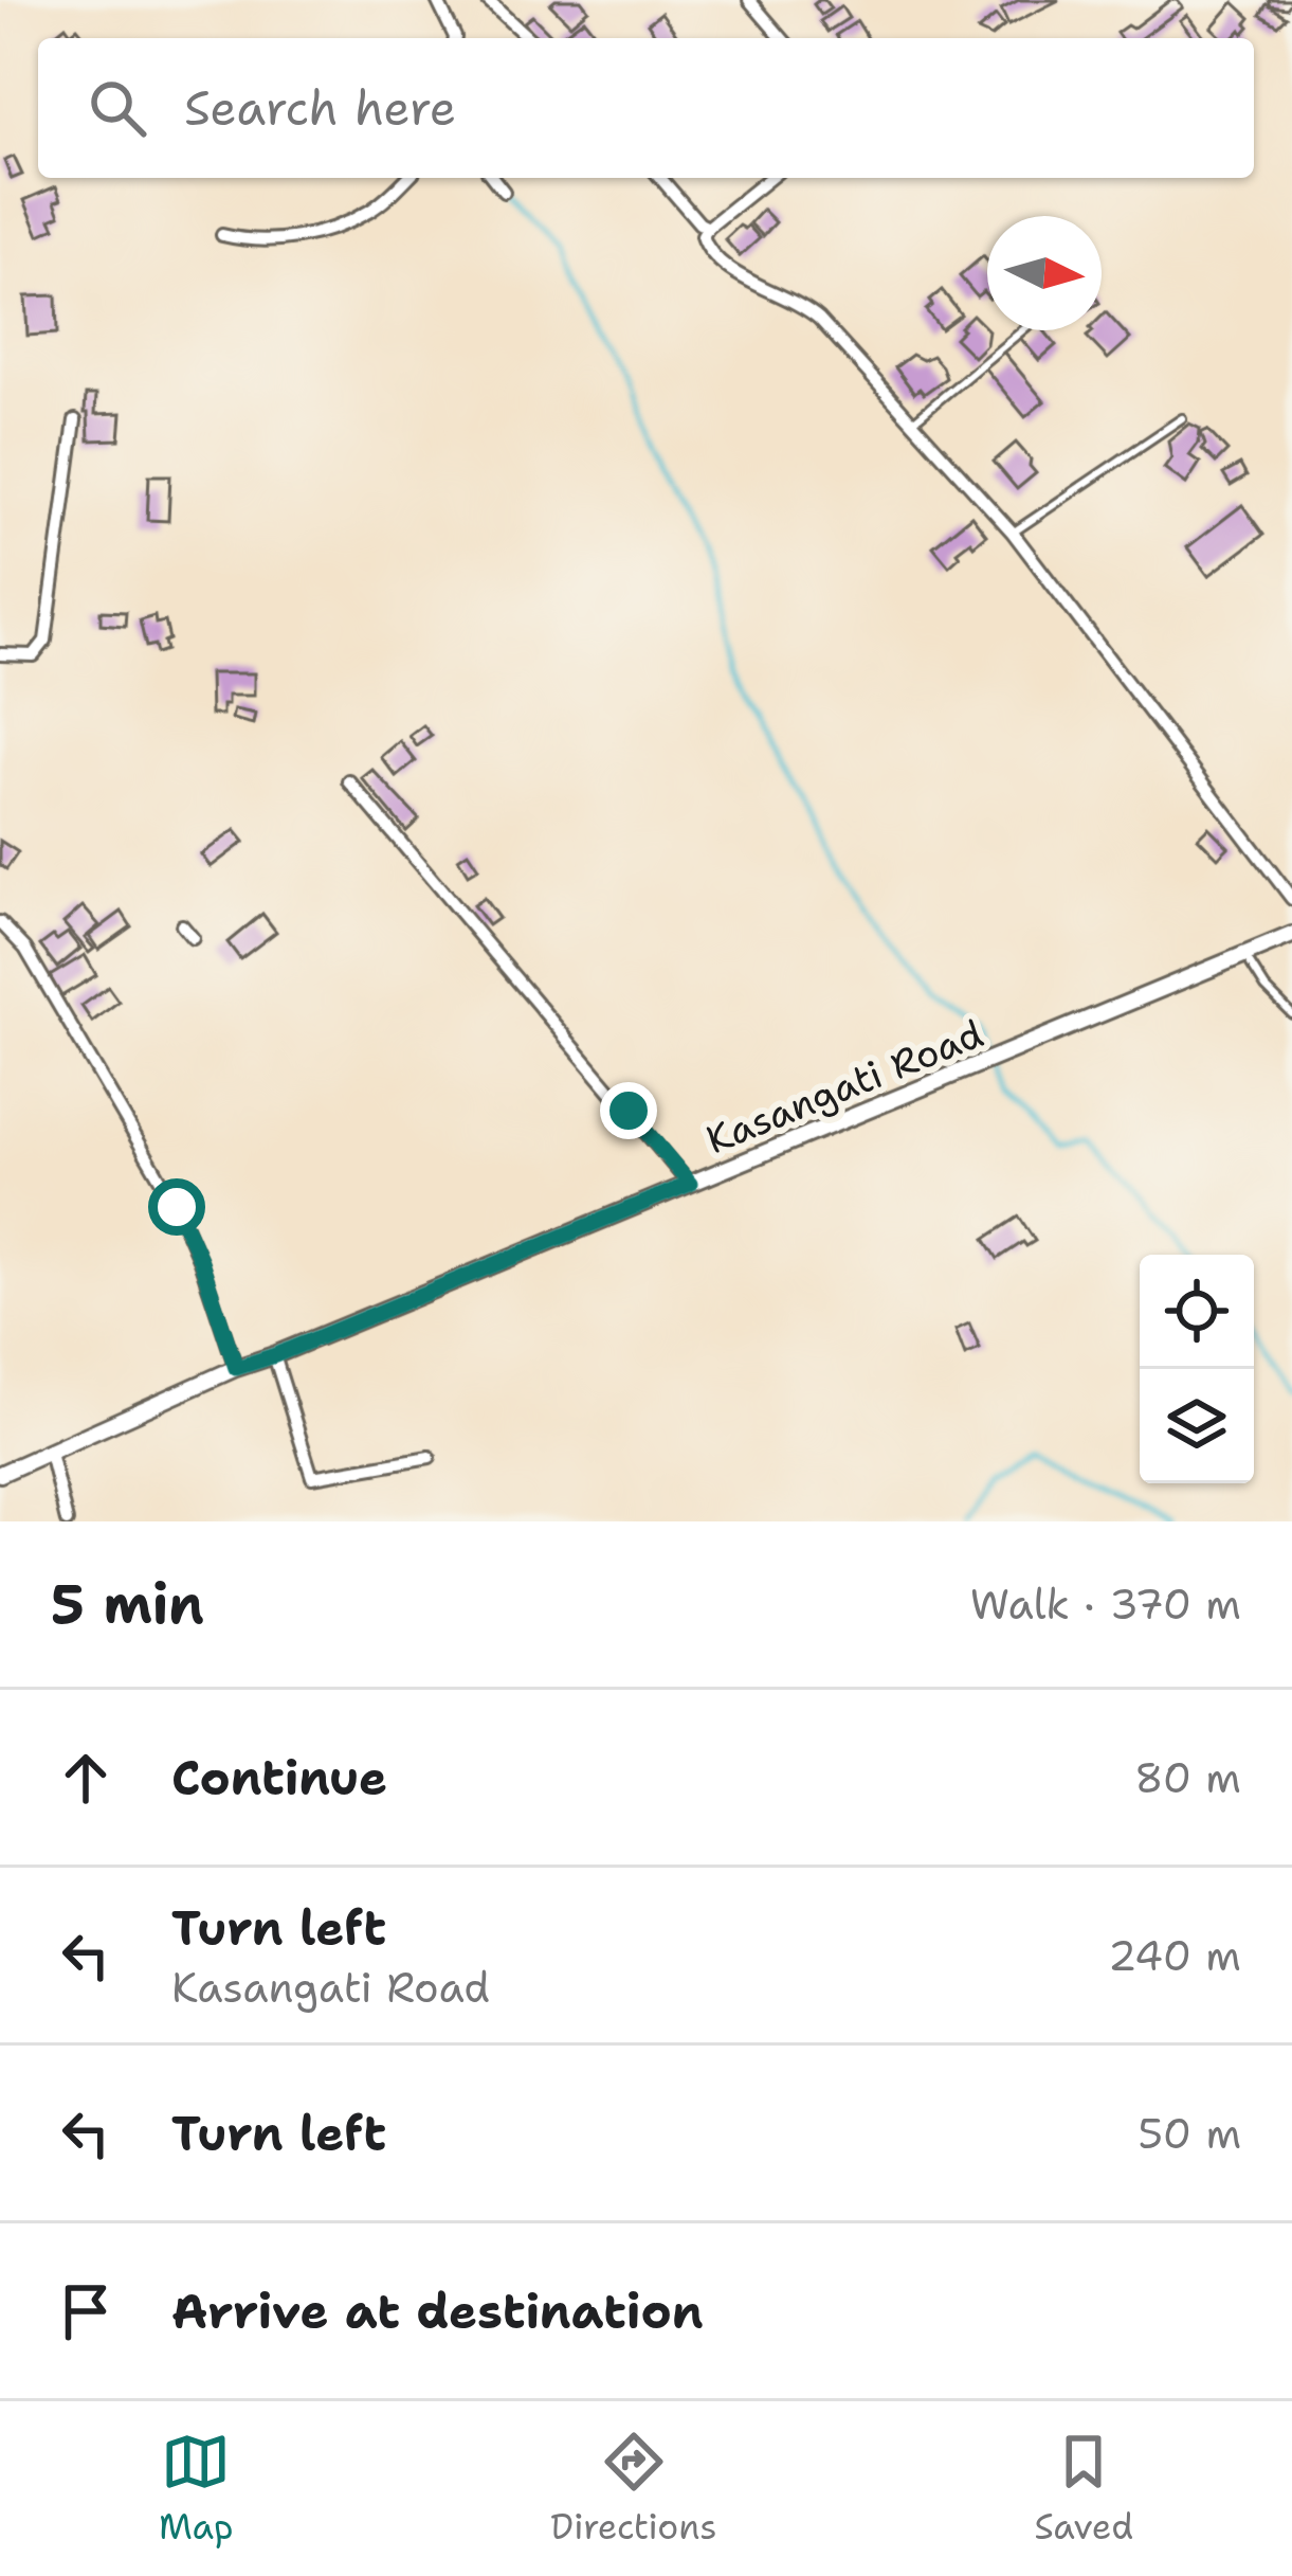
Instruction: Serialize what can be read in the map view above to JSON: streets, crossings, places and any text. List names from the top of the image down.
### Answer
{
  "streets": {
    "street": ["Kasangati Road"]
  },
  "north": "right",
  "page": {
    "search": "Search here",
    "heading": ["5 min", "Walk · 370 m"],
    "list": [
      ["Continue", "80 m"],
      ["Turn left", "Kasangati Road", "240 m"],
      ["Turn left", "50 m"],
      "Arrive at destination"
    ],
    "nav": ["Map", "Directions", "Saved"]
  }
}
